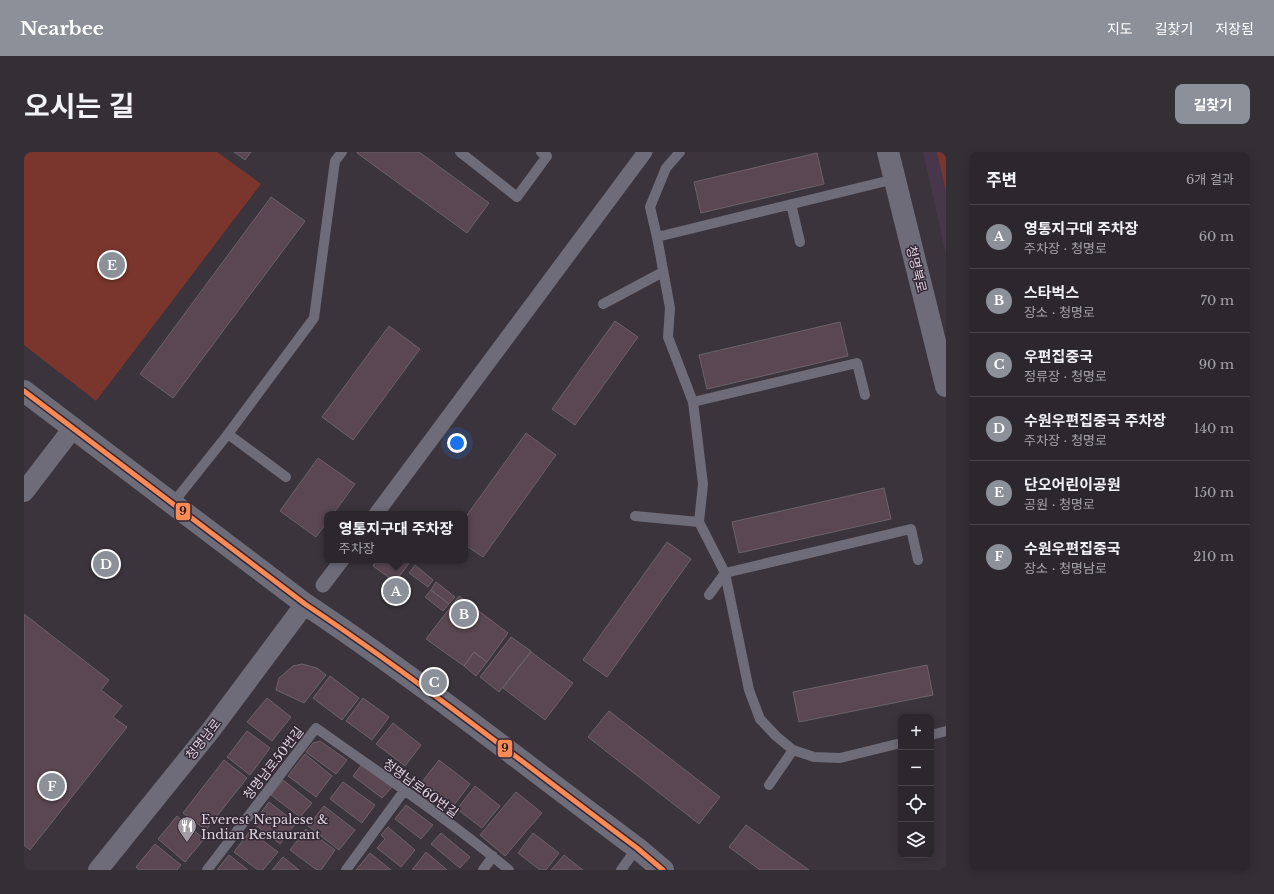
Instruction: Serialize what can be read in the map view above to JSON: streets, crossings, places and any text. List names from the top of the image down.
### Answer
{
  "streets": {
    "street": ["청명북로", "청명남로"],
    "lane": ["청명남로50번길", "청명남로60번길"]
  },
  "crossings": [
    ["청명남로50번길", "청명남로60번길"]
  ],
  "places": {
    "restaurant": ["Everest Nepalese & Indian Restaurant"]
  },
  "lines": ["transit line 9"],
  "page": {
    "header": "Nearbee",
    "nav": ["지도", "길찾기", "저장됨"],
    "title": "오시는 길",
    "buttons": "길찾기",
    "heading": ["주변", "6개 결과"],
    "list": [
      {
        "mark": "A",
        "name": "영통지구대 주차장",
        "note": "주차장 · 청명로",
        "value": "60 m"
      },
      {
        "mark": "B",
        "name": "스타벅스",
        "note": "장소 · 청명로",
        "value": "70 m"
      },
      {
        "mark": "C",
        "name": "우편집중국",
        "note": "정류장 · 청명로",
        "value": "90 m"
      },
      {
        "mark": "D",
        "name": "수원우편집중국 주차장",
        "note": "주차장 · 청명로",
        "value": "140 m"
      },
      {
        "mark": "E",
        "name": "단오어린이공원",
        "note": "공원 · 청명로",
        "value": "150 m"
      },
      {
        "mark": "F",
        "name": "수원우편집중국",
        "note": "장소 · 청명남로",
        "value": "210 m"
      }
    ],
    "pins": [
      "E",
      "D",
      "A",
      "B",
      "C",
      "F"
    ],
    "popup": ["영통지구대 주차장", "주차장"],
    "map_buttons": ["+", "−"]
  }
}
